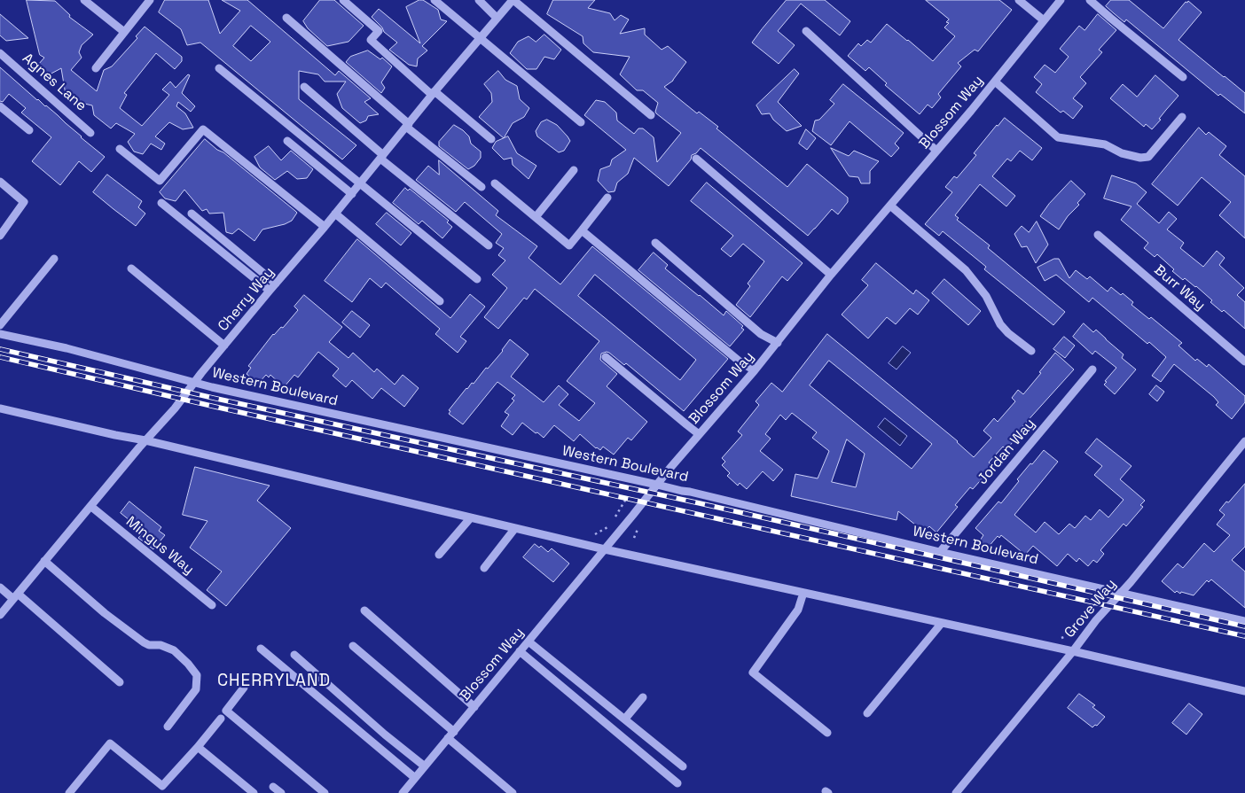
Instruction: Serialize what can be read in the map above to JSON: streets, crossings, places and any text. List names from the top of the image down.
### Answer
{
  "streets": {
    "street": [
      "Agnes Lane",
      "Blossom Way",
      "Burr Way",
      "Cherry Way",
      "Western Boulevard",
      "Jordan Way",
      "Mingus Way",
      "Grove Way"
    ]
  },
  "crossings": [
    ["Blossom Way", "Western Boulevard"],
    ["Cherry Way", "Western Boulevard"],
    ["Cherry Way", "Mingus Way"],
    ["Western Boulevard", "Jordan Way"],
    ["Western Boulevard", "Grove Way"]
  ],
  "districts": ["CHERRYLAND"]
}
